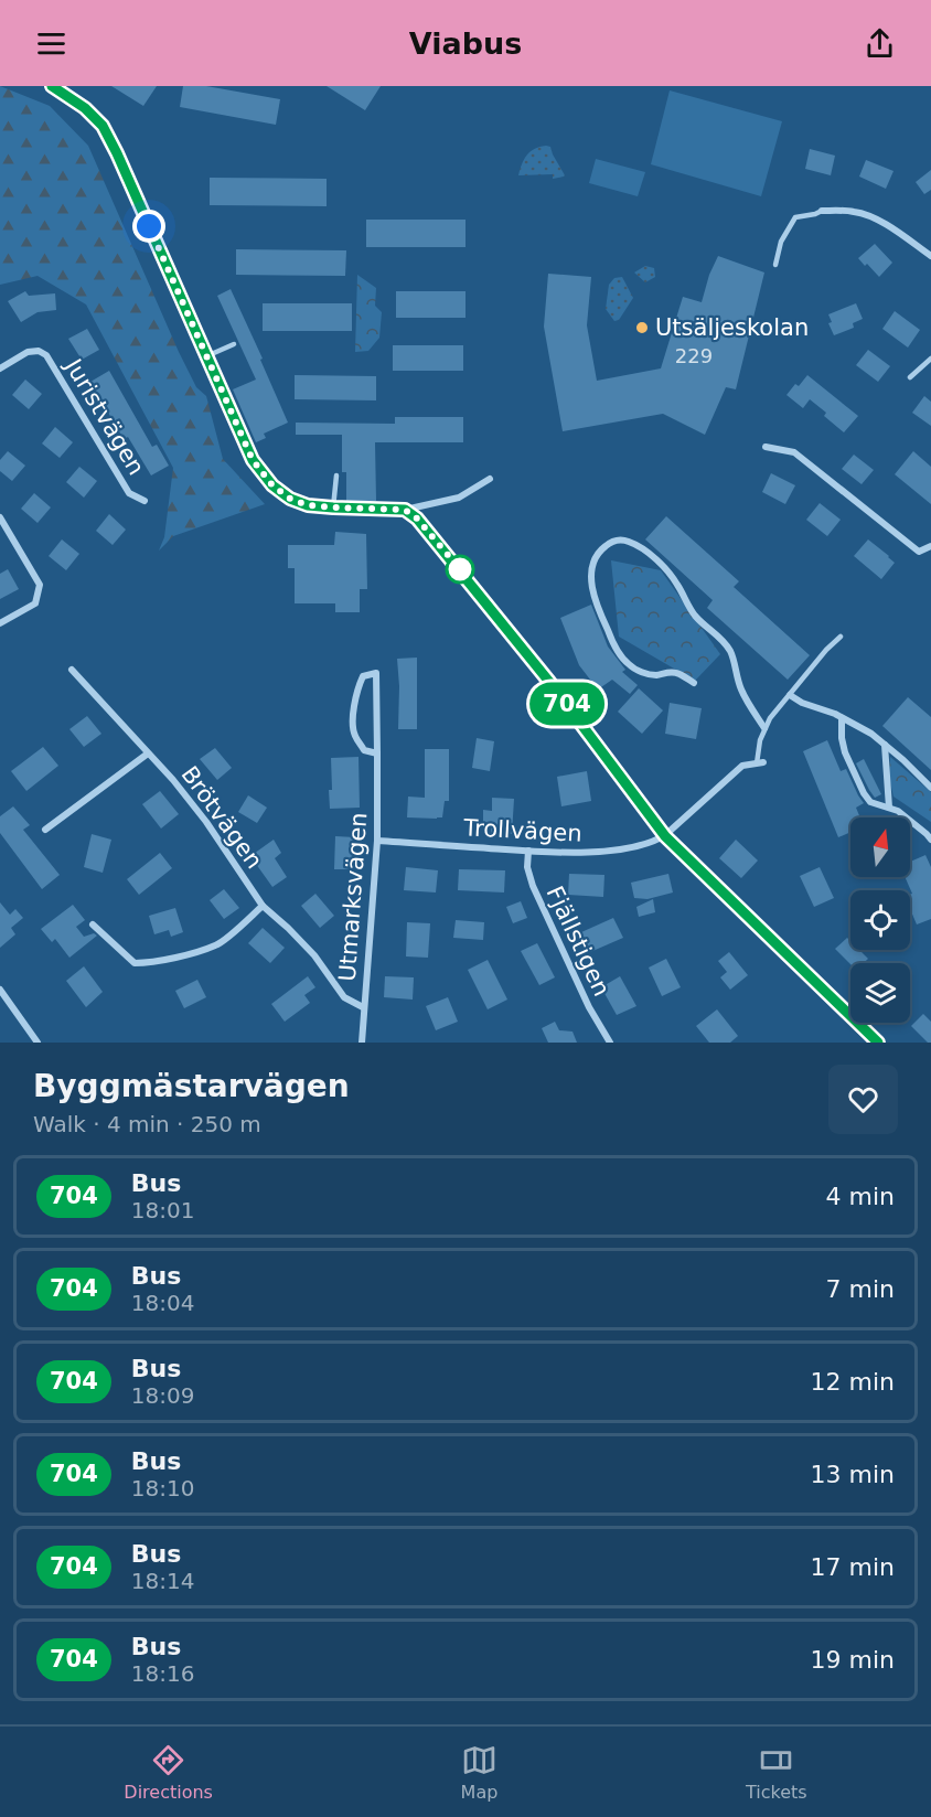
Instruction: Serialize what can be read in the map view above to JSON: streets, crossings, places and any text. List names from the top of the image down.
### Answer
{
  "streets": {
    "street": [
      "Juristvägen",
      "Brötvägen",
      "Trollvägen",
      "Utmarksvägen",
      "Fjällstigen"
    ]
  },
  "crossings": [
    ["Brötvägen", "Utmarksvägen"],
    ["Trollvägen", "Utmarksvägen"],
    ["Trollvägen", "Fjällstigen"]
  ],
  "places": ["Utsäljeskolan"],
  "lines": ["bus line 704"],
  "house_numbers": ["229"],
  "north": "top",
  "page": {
    "header": "Viabus",
    "on_map": "704",
    "heading": ["Byggmästarvägen", "Walk · 4 min · 250 m"],
    "list": [
      {
        "mark": "704",
        "name": "Bus",
        "note": "18:01",
        "value": "4 min"
      },
      {
        "mark": "704",
        "name": "Bus",
        "note": "18:04",
        "value": "7 min"
      },
      {
        "mark": "704",
        "name": "Bus",
        "note": "18:09",
        "value": "12 min"
      },
      {
        "mark": "704",
        "name": "Bus",
        "note": "18:10",
        "value": "13 min"
      },
      {
        "mark": "704",
        "name": "Bus",
        "note": "18:14",
        "value": "17 min"
      },
      {
        "mark": "704",
        "name": "Bus",
        "note": "18:16",
        "value": "19 min"
      }
    ],
    "tabs": ["Directions", "Map", "Tickets"]
  }
}
